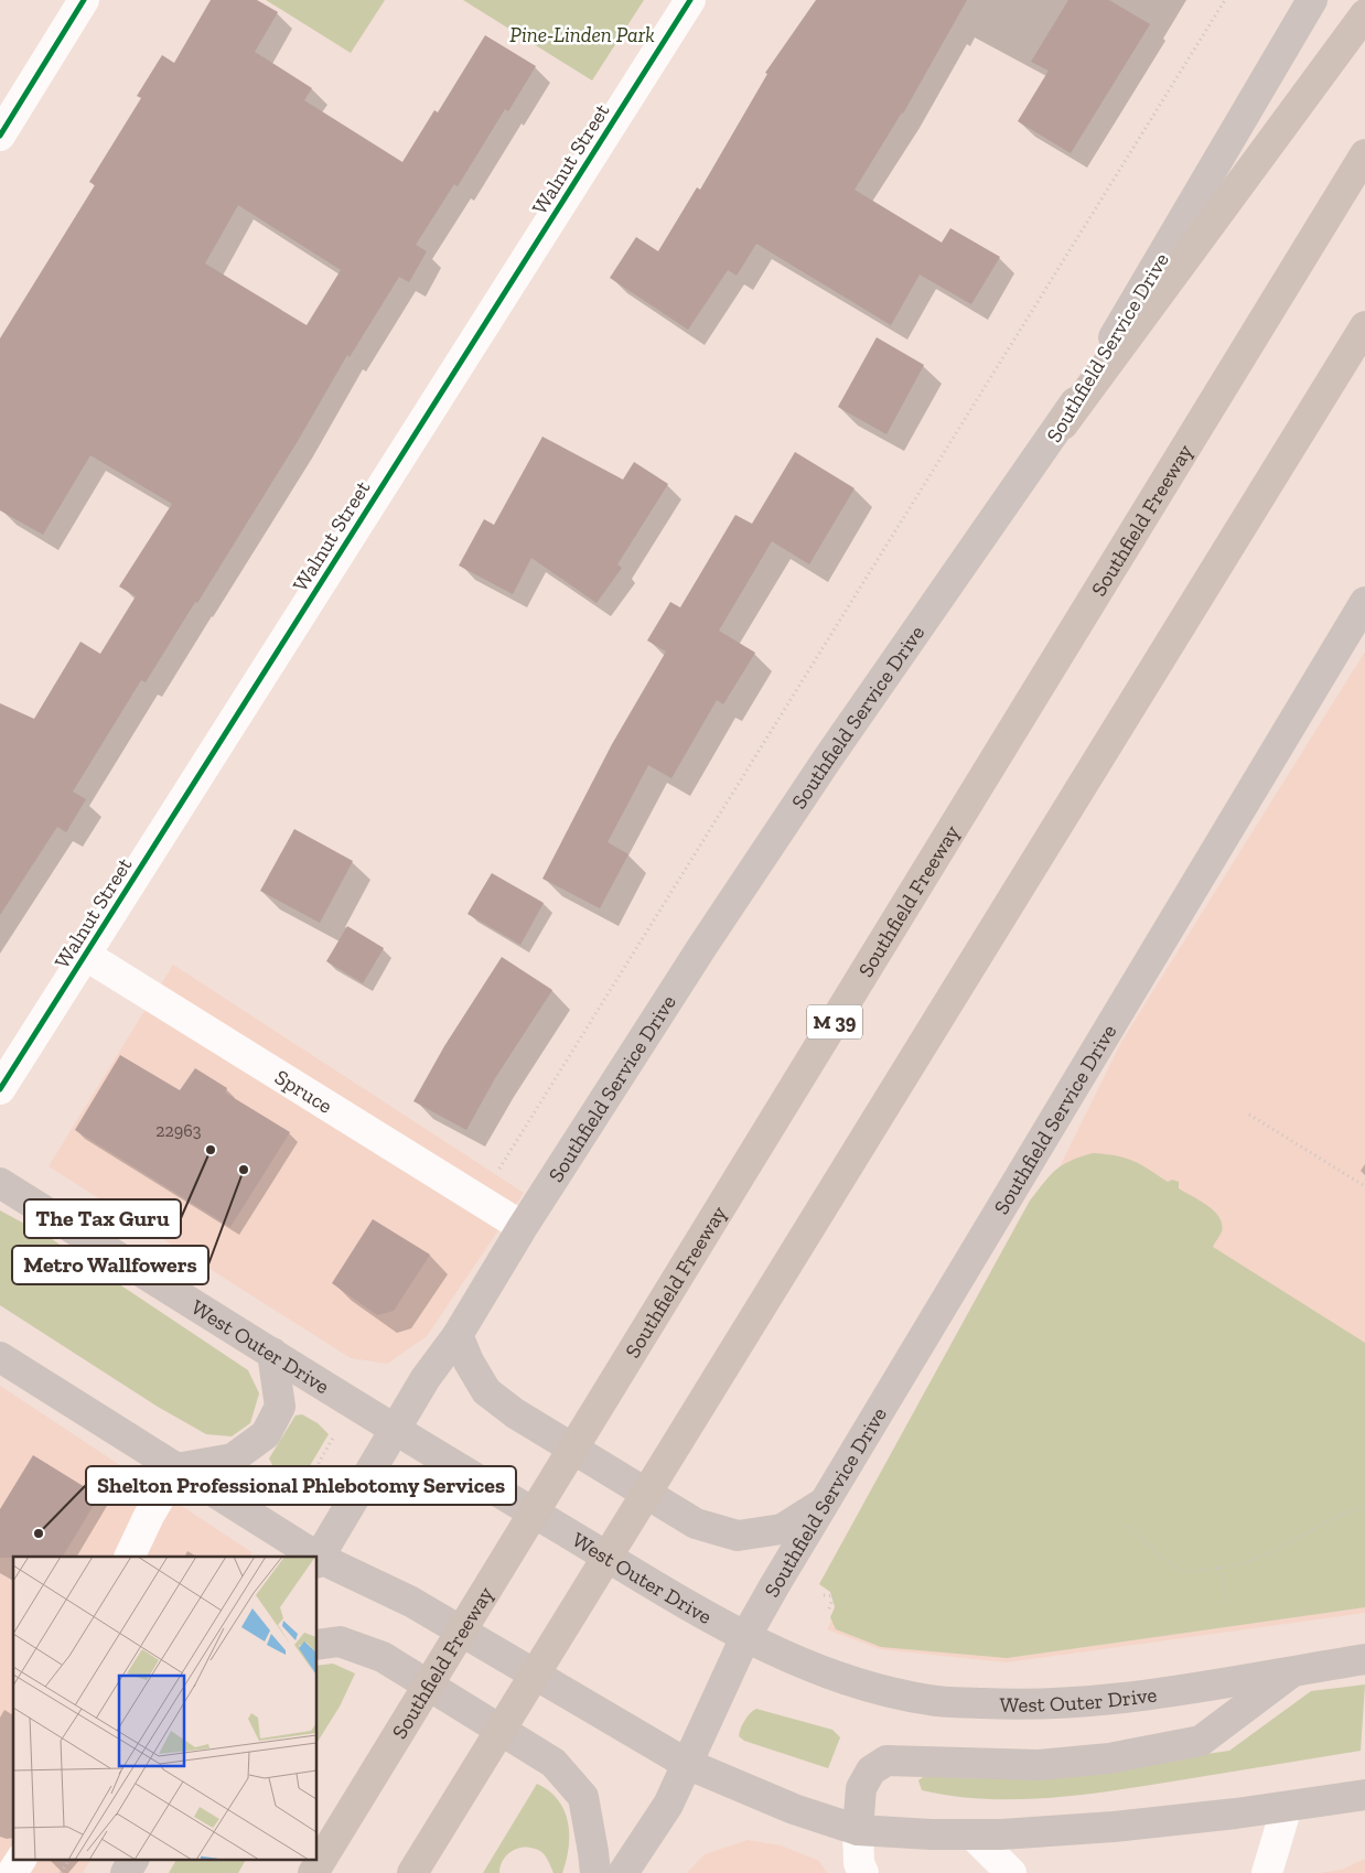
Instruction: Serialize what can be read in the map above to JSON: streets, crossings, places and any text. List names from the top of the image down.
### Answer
{
  "streets": {
    "highway": ["Southfield Freeway", "M 39"],
    "main road": ["Southfield Service Drive", "West Outer Drive"],
    "street": ["Walnut Street", "Spruce"]
  },
  "crossings": [
    ["Walnut Street", "Spruce"],
    ["Southfield Service Drive", "Spruce"],
    ["Southfield Service Drive", "West Outer Drive"]
  ],
  "parks": ["Pine-Linden Park"],
  "places": ["The Tax Guru", "Metro Wallfowers", "Shelton Professional Phlebotomy Services"],
  "house_numbers": ["22963"]
}
